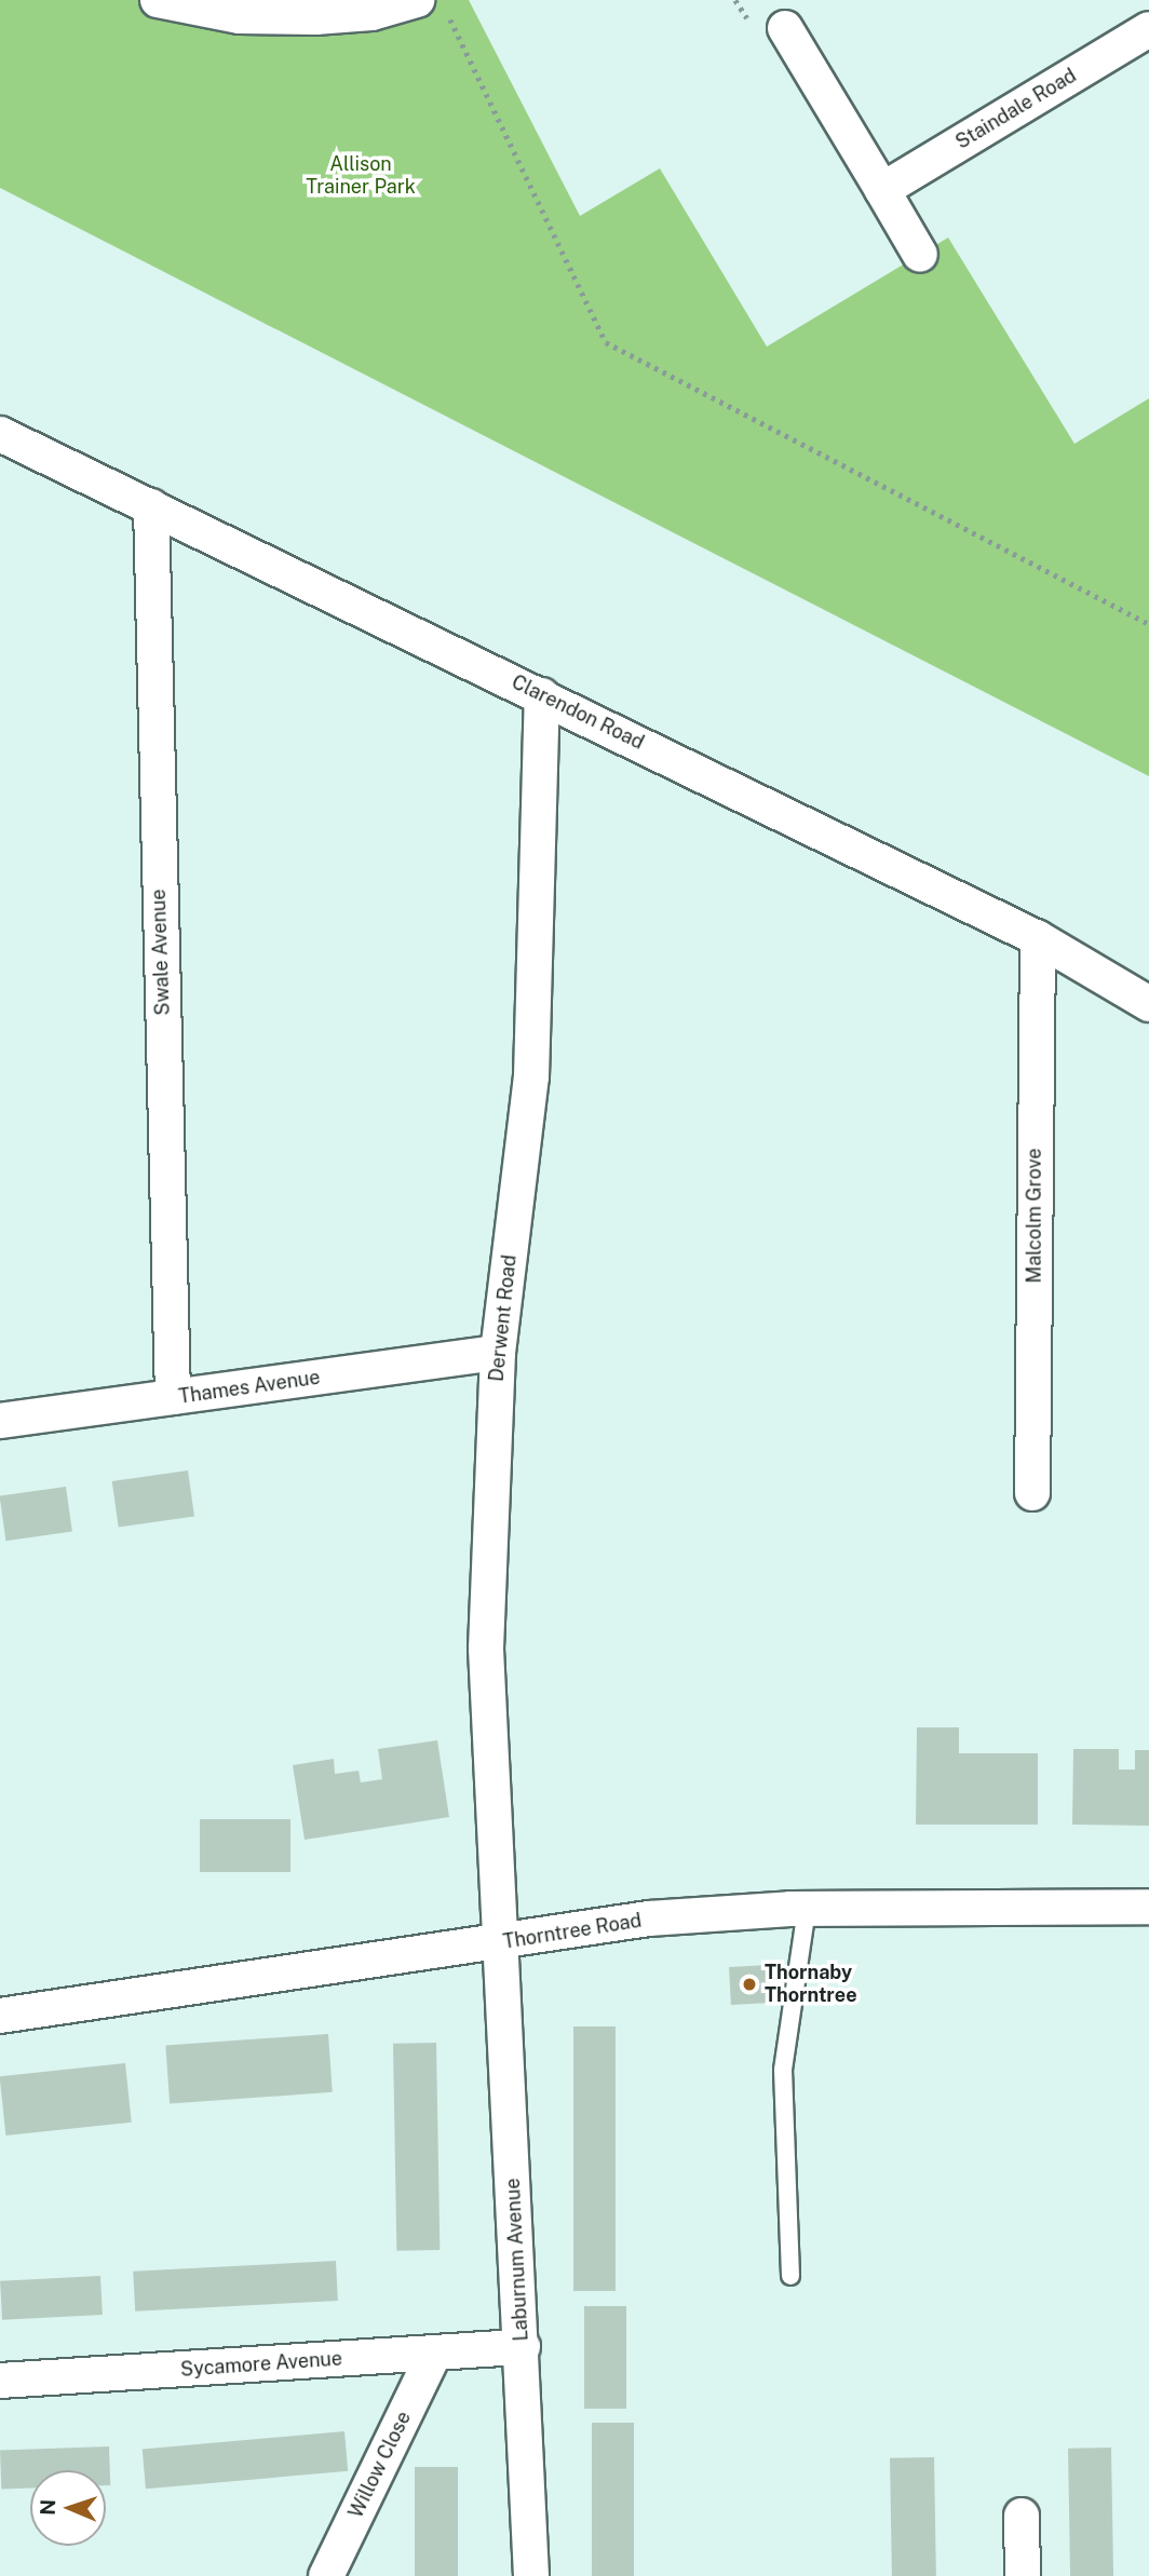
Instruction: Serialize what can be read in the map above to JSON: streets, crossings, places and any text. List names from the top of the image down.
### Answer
{
  "streets": {
    "street": [
      "Staindale Road",
      "Clarendon Road",
      "Swale Avenue",
      "Malcolm Grove",
      "Derwent Road",
      "Thames Avenue",
      "Thorntree Road",
      "Laburnum Avenue",
      "Sycamore Avenue",
      "Willow Close"
    ]
  },
  "crossings": [
    ["Clarendon Road", "Swale Avenue"],
    ["Clarendon Road", "Malcolm Grove"],
    ["Clarendon Road", "Derwent Road"],
    ["Swale Avenue", "Thames Avenue"],
    ["Derwent Road", "Thames Avenue"],
    ["Derwent Road", "Thorntree Road"],
    ["Derwent Road", "Laburnum Avenue"],
    ["Thorntree Road", "Laburnum Avenue"],
    ["Laburnum Avenue", "Sycamore Avenue"],
    ["Sycamore Avenue", "Willow Close"]
  ],
  "parks": ["Allison Trainer Park"],
  "places": ["Thornaby Thorntree"],
  "north": "left"
}
